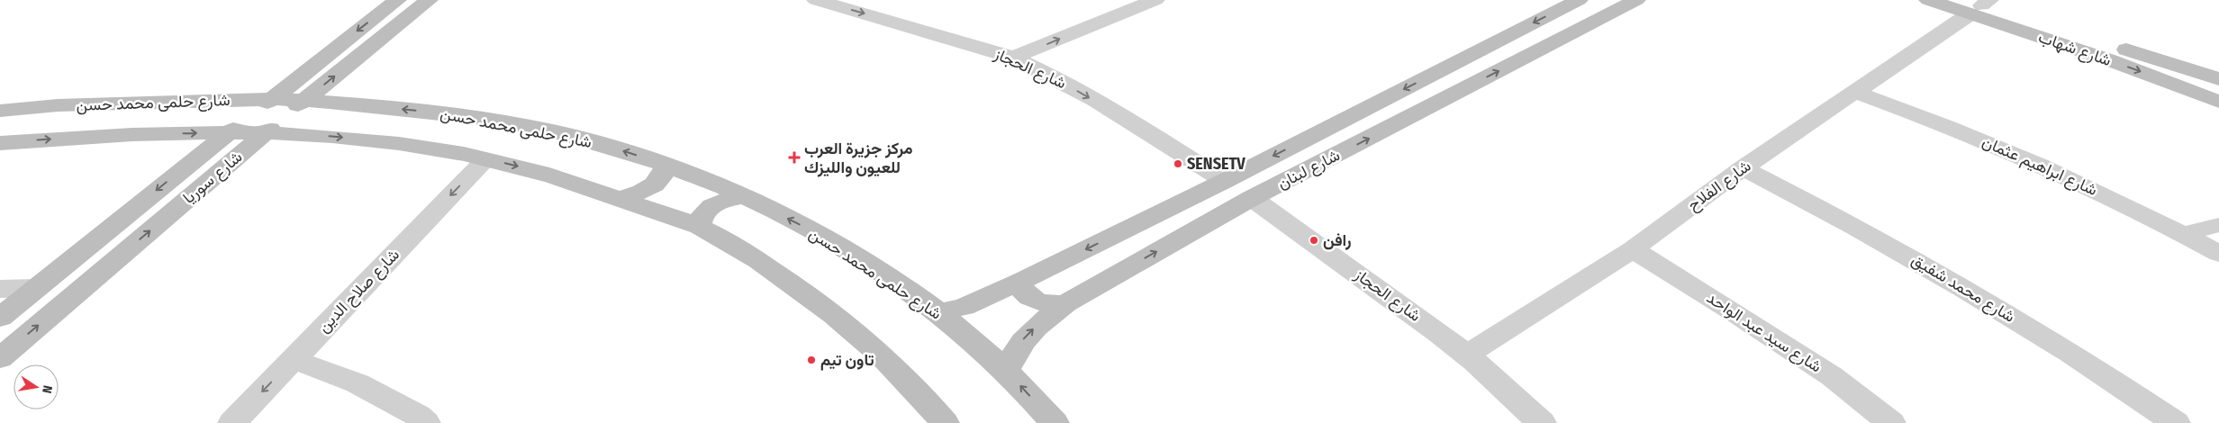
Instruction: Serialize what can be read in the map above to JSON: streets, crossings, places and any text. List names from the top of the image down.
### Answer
{
  "streets": {
    "street": [
      "شارع شهاب",
      "شارع الحجاز",
      "شارع حلمى محمد حسن",
      "شارع ابراهيم عثمان",
      "شارع لبنان",
      "شارع سوريا",
      "شارع الفلاح",
      "شارع محمد شفيق",
      "شارع صلاح الدين",
      "شارع سيد عبد الواحد"
    ]
  },
  "crossings": [
    ["شارع شهاب", "شارع الفلاح"],
    ["شارع الحجاز", "شارع لبنان"],
    ["شارع الحجاز", "شارع الفلاح"],
    ["شارع حلمى محمد حسن", "شارع لبنان"],
    ["شارع حلمى محمد حسن", "شارع سوريا"],
    ["شارع حلمى محمد حسن", "شارع صلاح الدين"],
    ["شارع ابراهيم عثمان", "شارع الفلاح"],
    ["شارع الفلاح", "شارع محمد شفيق"],
    ["شارع الفلاح", "شارع سيد عبد الواحد"]
  ],
  "one_way": ["شارع الحجاز", "شارع صلاح الدين"],
  "places": {
    "health": ["مركز جزيرة العرب للعيون والليزك"],
    "other": ["SENSETV", "رافن", "تاون تيم"]
  },
  "north": "right"
}
